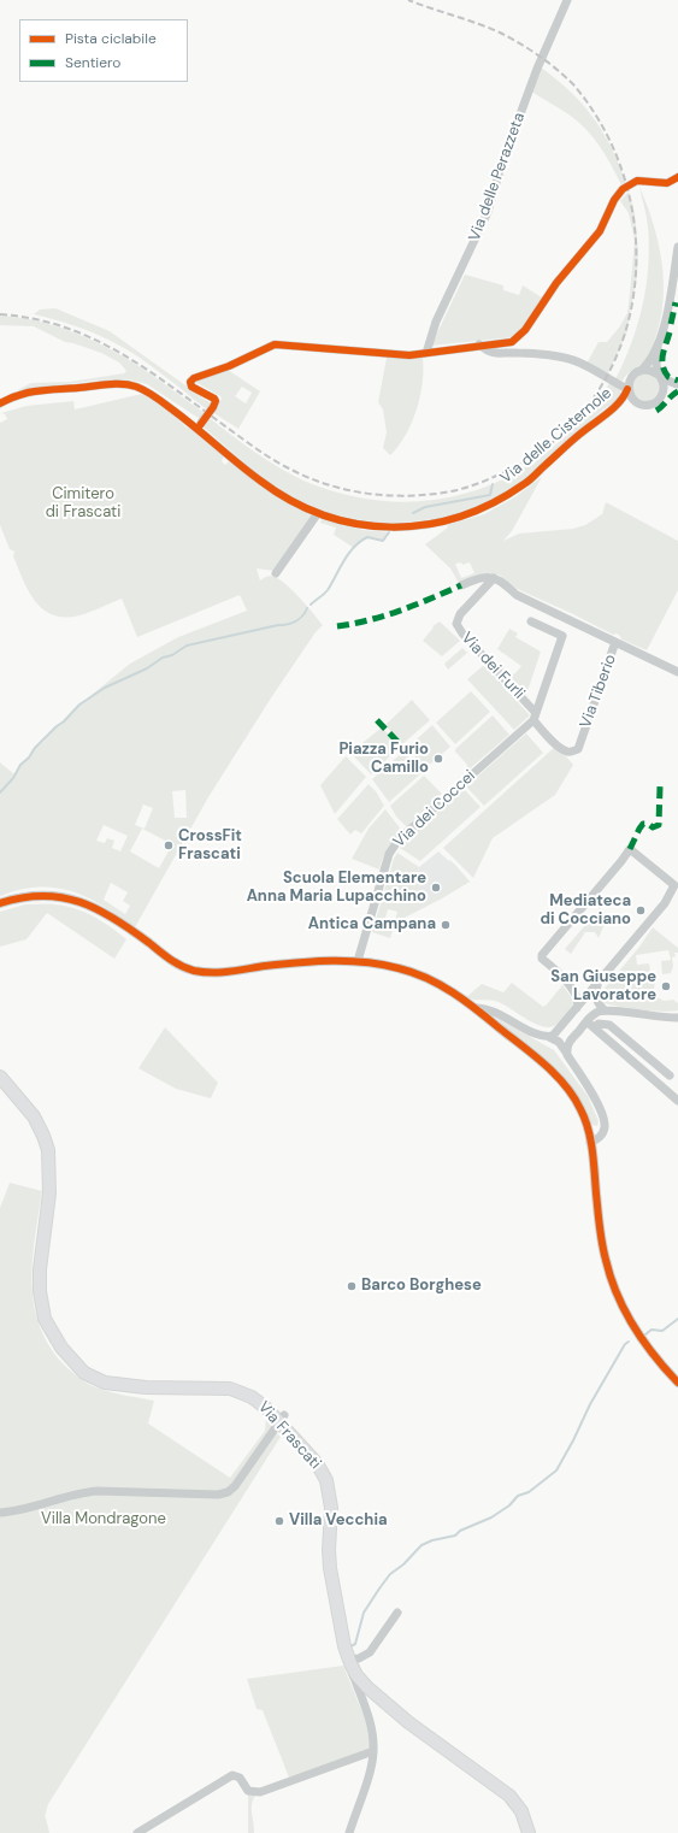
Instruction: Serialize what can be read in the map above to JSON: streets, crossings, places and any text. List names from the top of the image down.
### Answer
{
  "streets": {
    "main road": ["Via Frascati"],
    "street": [
      "Via delle Perazzeta",
      "Via delle Cisternole",
      "Via dei Furli",
      "Via Tiberio",
      "Via dei Coccei"
    ]
  },
  "crossings": [
    ["Via dei Furli", "Via Tiberio"],
    ["Via dei Furli", "Via dei Coccei"]
  ],
  "parks": ["Cimitero di Frascati", "Villa Mondragone"],
  "places": [
    "Piazza Furio Camillo",
    "CrossFit Frascati",
    "Scuola Elementare Anna Maria Lupacchino",
    "Mediateca di Cocciano",
    "Antica Campana",
    "San Giuseppe Lavoratore",
    "Barco Borghese",
    "Villa Vecchia"
  ],
  "legend": ["Pista ciclabile", "Sentiero"]
}
